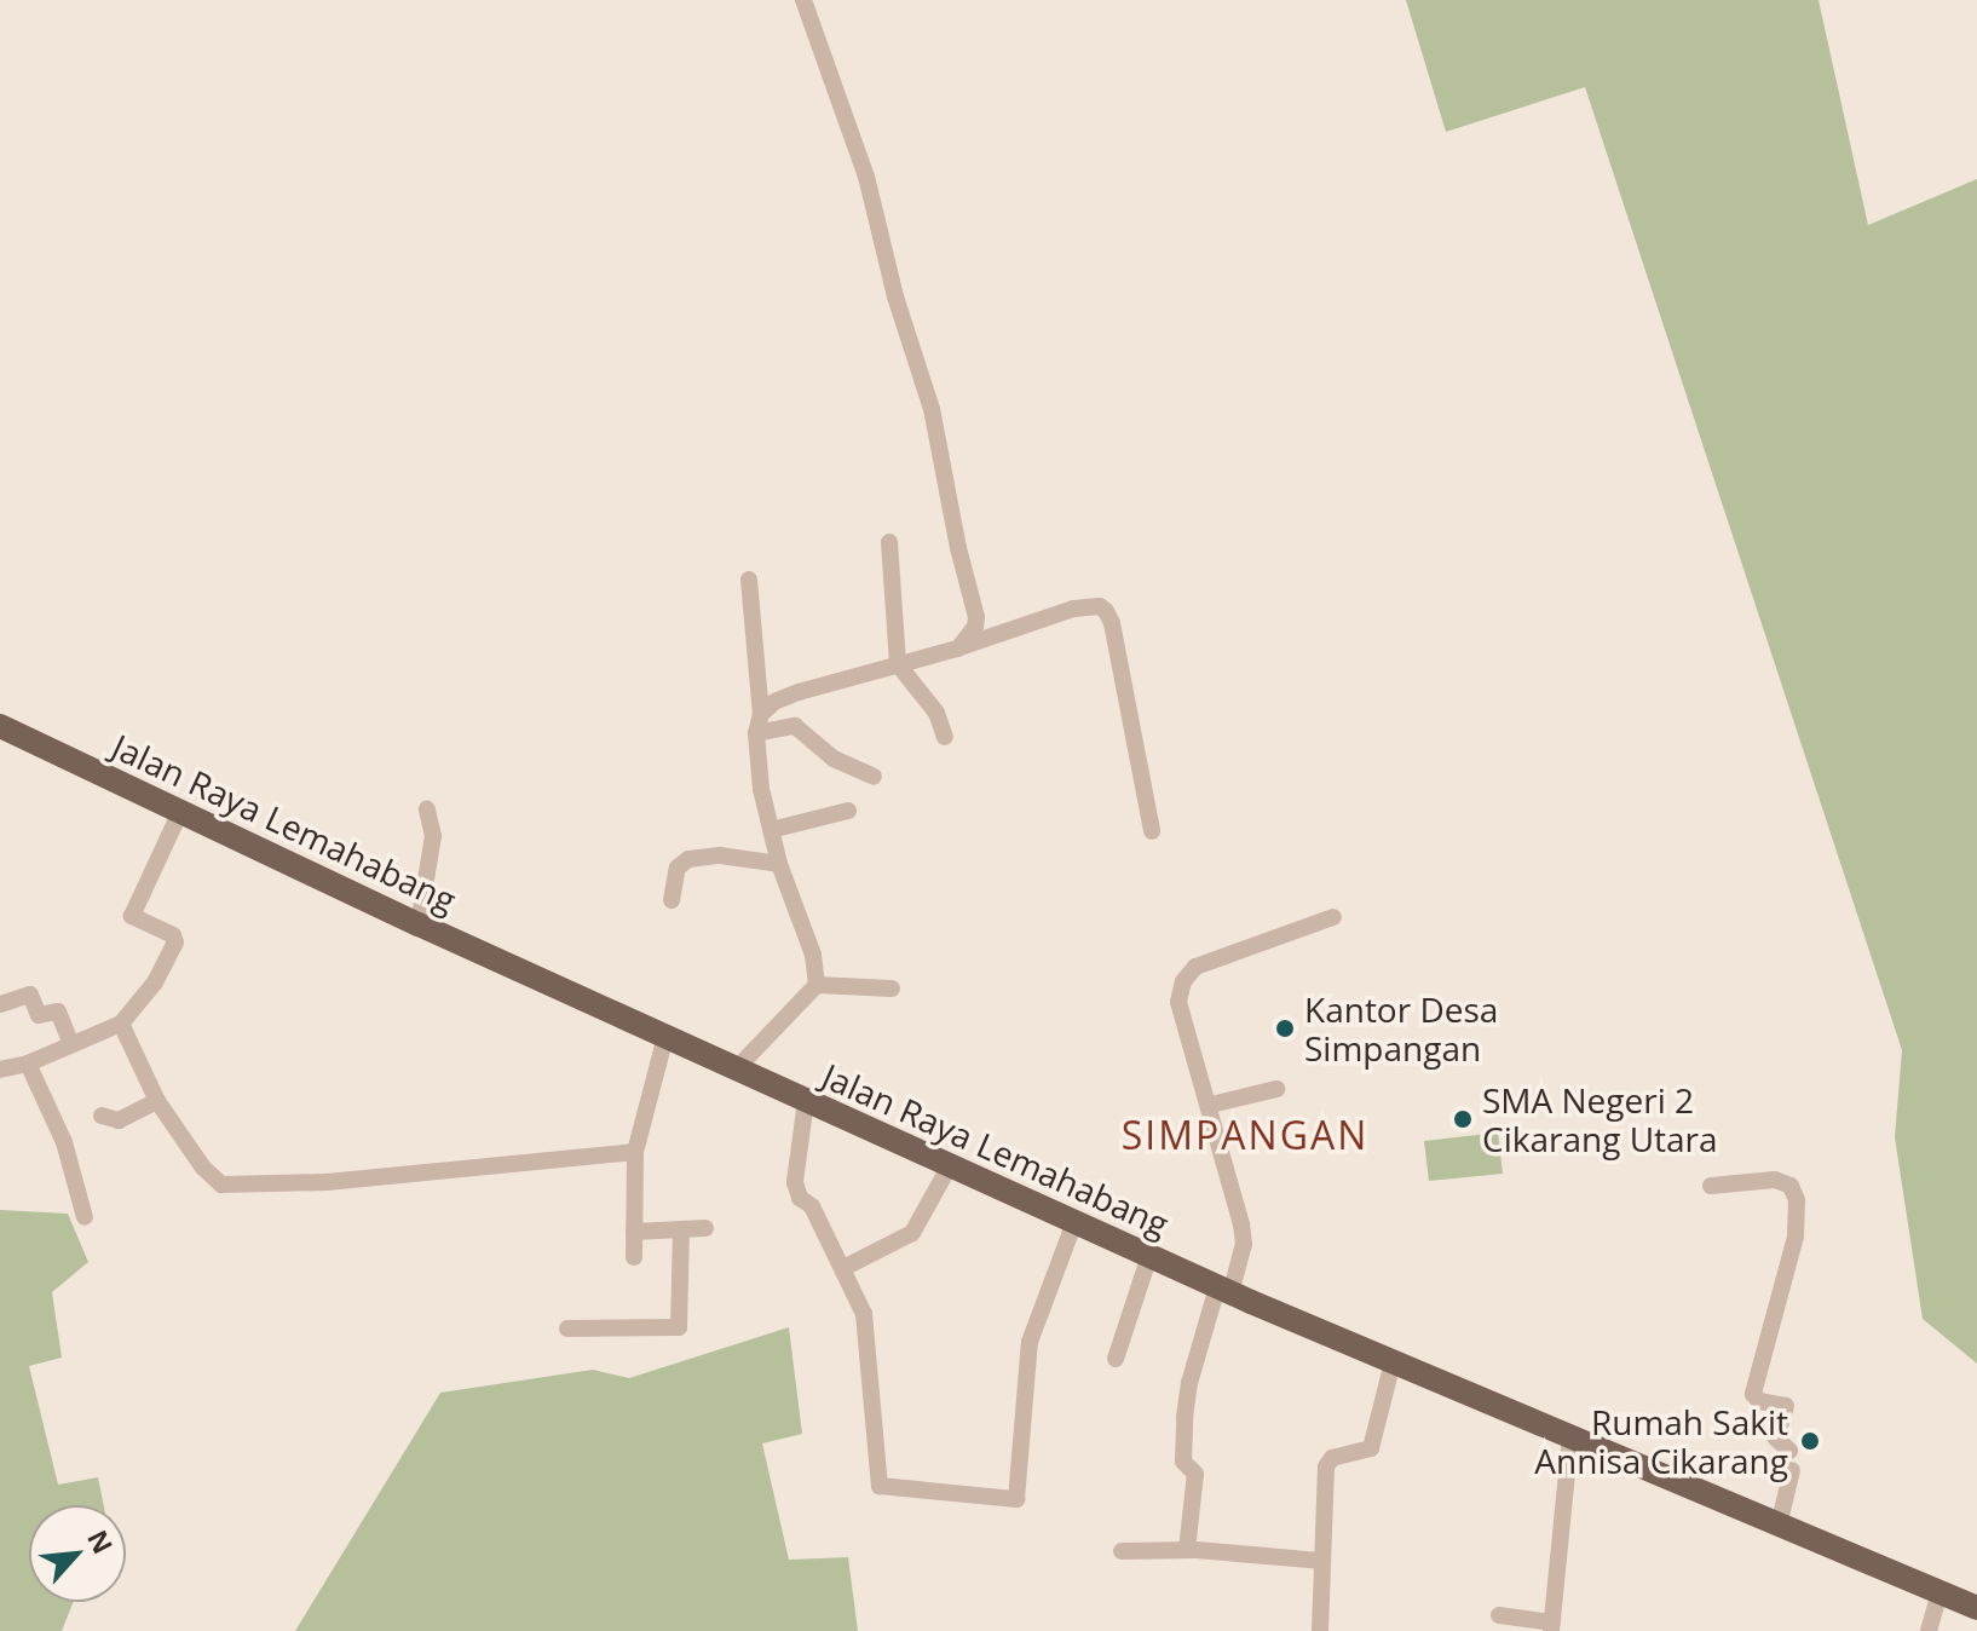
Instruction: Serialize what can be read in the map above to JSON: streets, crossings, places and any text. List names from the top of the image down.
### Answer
{
  "streets": {
    "main road": ["Jalan Raya Lemahabang"]
  },
  "districts": ["SIMPANGAN"],
  "places": ["Kantor Desa Simpangan", "SMA Negeri 2 Cikarang Utara", "Rumah Sakit Annisa Cikarang"],
  "north": "top right"
}
